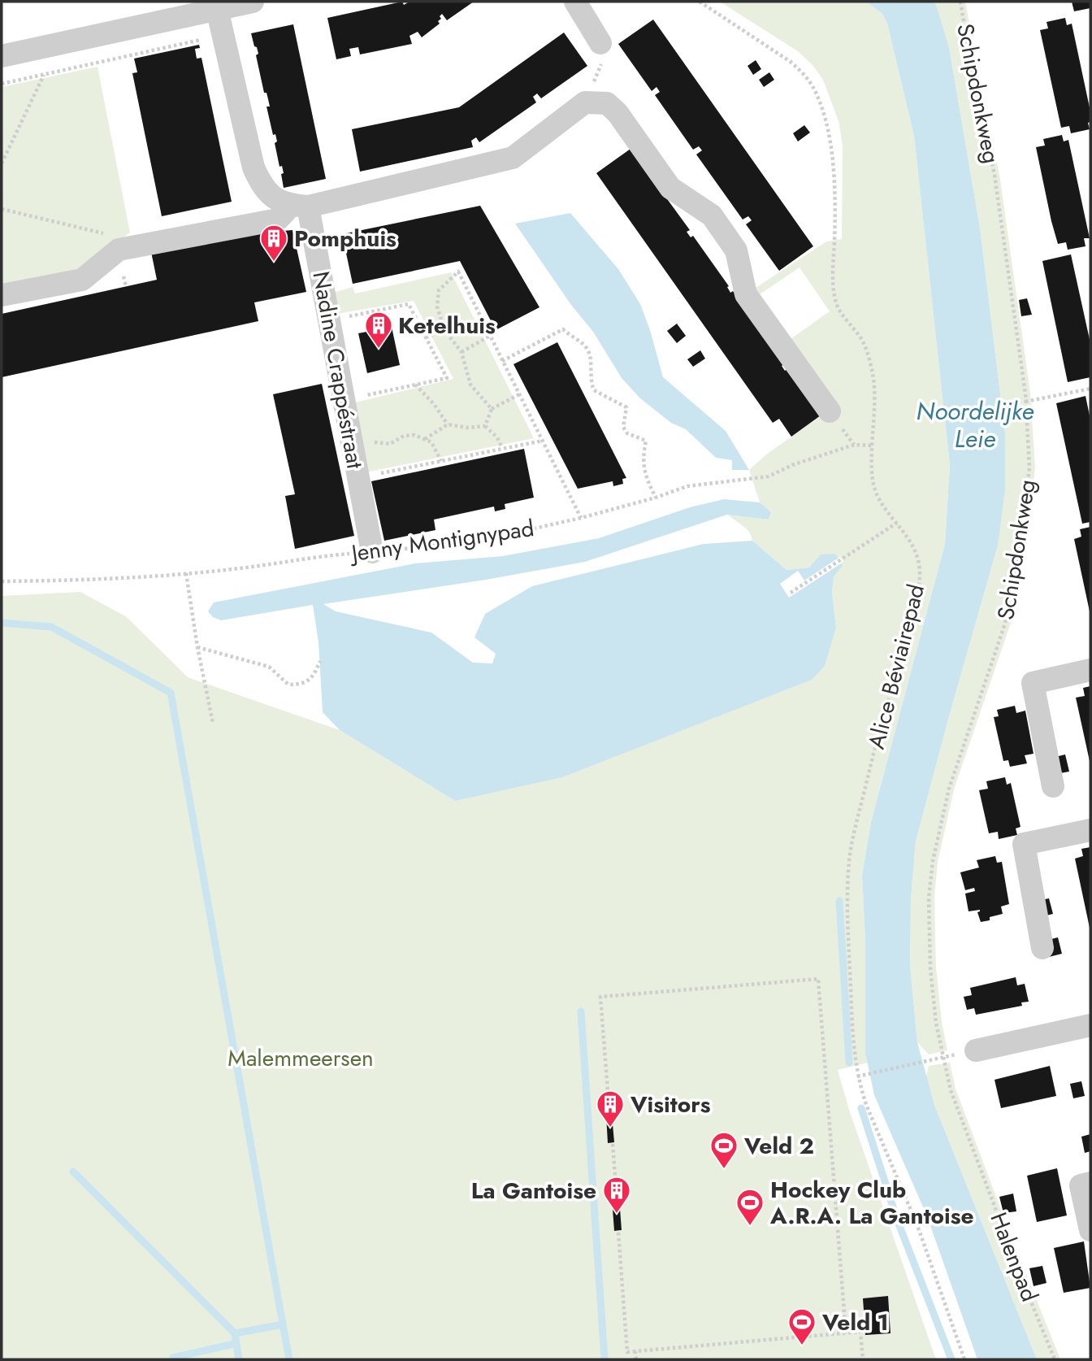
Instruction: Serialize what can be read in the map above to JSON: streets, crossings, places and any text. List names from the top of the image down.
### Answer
{
  "streets": {
    "street": ["Nadine Crappéstraat"],
    "path": [
      "Schipdonkweg",
      "Jenny Montignypad",
      "Alice Béviairepad",
      "Halenpad"
    ]
  },
  "crossings": [
    ["Schipdonkweg", "Halenpad"],
    ["Nadine Crappéstraat", "Jenny Montignypad"],
    ["Jenny Montignypad", "Alice Béviairepad"]
  ],
  "water": ["Noordelijke Leie"],
  "parks": ["Malemmeersen"],
  "places": {
    "building": [
      "Pomphuis",
      "Ketelhuis",
      "Visitors",
      "La Gantoise"
    ],
    "sports": ["Veld 2", "Hockey Club A.R.A. La Gantoise", "Veld 1"]
  }
}
